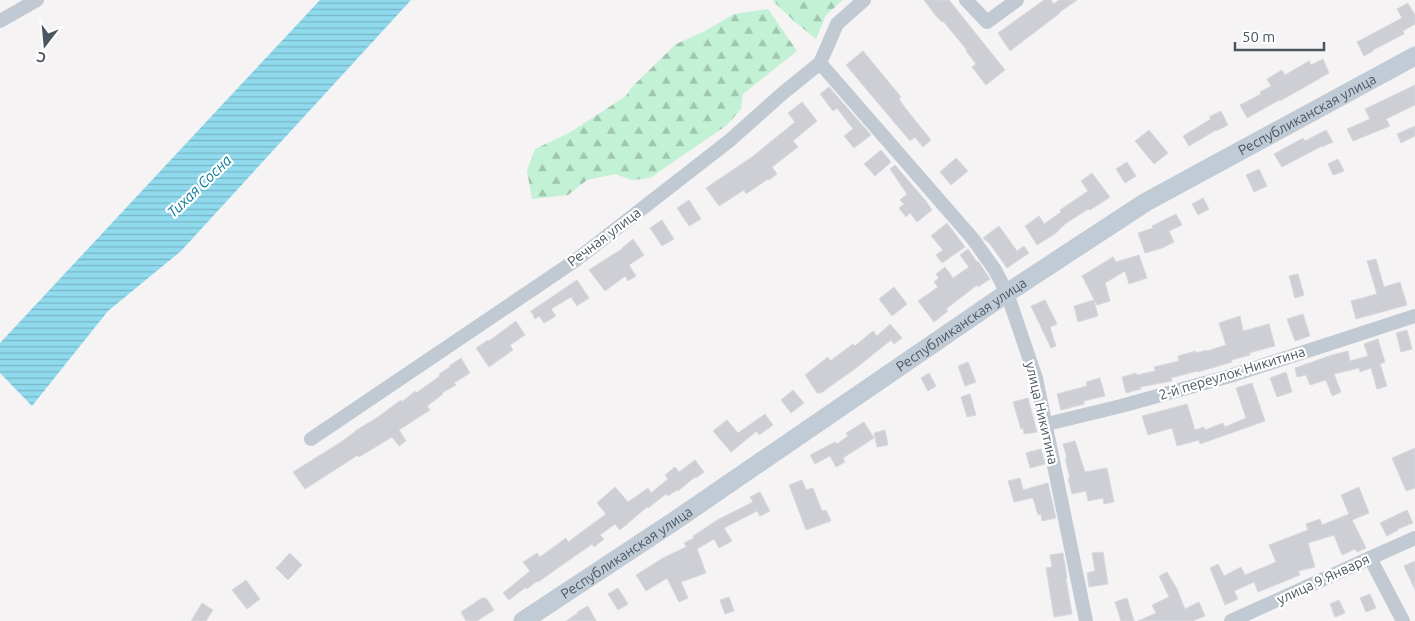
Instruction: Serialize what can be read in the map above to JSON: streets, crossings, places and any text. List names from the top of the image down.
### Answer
{
  "streets": {
    "street": [
      "Республиканская улица",
      "Речная улица",
      "2-й переулок Никитина",
      "улица Никитина",
      "улица 9 Января"
    ]
  },
  "crossings": [
    ["Республиканская улица", "улица Никитина"],
    ["Речная улица", "улица Никитина"],
    ["2-й переулок Никитина", "улица Никитина"]
  ],
  "water": ["Тихая Сосна"],
  "scale_bar": "50 m",
  "north": "bottom"
}
